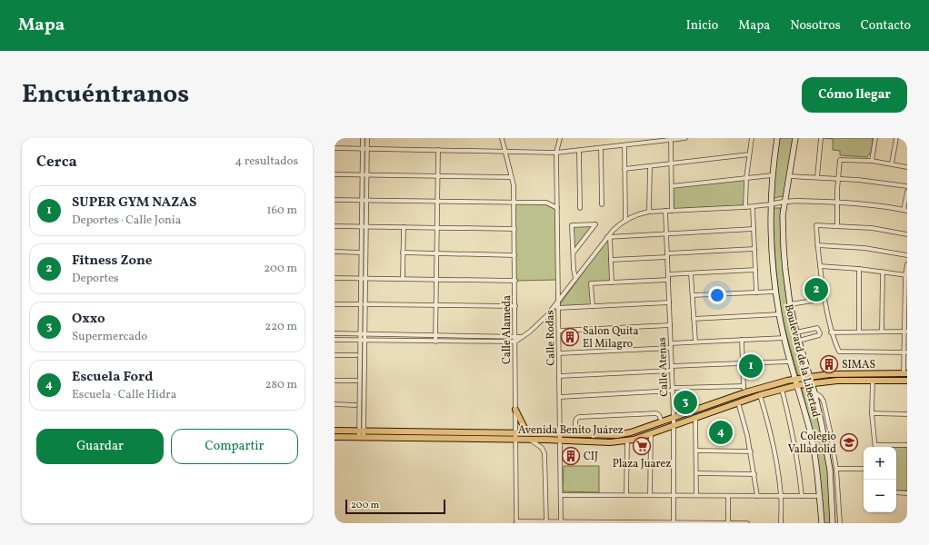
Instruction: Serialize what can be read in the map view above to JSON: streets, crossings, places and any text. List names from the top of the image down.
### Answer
{
  "streets": {
    "main road": ["Boulevard de la Libertad", "Avenida Benito Juárez"],
    "street": ["Calle Alameda", "Calle Rodas", "Calle Atenas"]
  },
  "crossings": [
    ["Calle Alameda", "Avenida Benito Juárez"],
    ["Calle Rodas", "Avenida Benito Juárez"],
    ["Boulevard de la Libertad", "Avenida Benito Juárez"],
    ["Calle Atenas", "Avenida Benito Juárez"]
  ],
  "places": {
    "building": ["Salon Quita El Milagro", "SIMAS", "CIJ"],
    "school or university": ["Colegio Valladolid"],
    "supermarket": ["Plaza Juarez"]
  },
  "scale_bar": "200 m",
  "page": {
    "header": "Mapa",
    "nav": [
      "Inicio",
      "Mapa",
      "Nosotros",
      "Contacto"
    ],
    "title": "Encuéntranos",
    "buttons": [
      "Cómo llegar",
      ["Guardar", "Compartir"]
    ],
    "heading": ["Cerca", "4 resultados"],
    "list": [
      {
        "mark": "1",
        "name": "SUPER GYM NAZAS",
        "note": "Deportes · Calle Jonia",
        "value": "160 m"
      },
      {
        "mark": "2",
        "name": "Fitness Zone",
        "note": "Deportes",
        "value": "200 m"
      },
      {
        "mark": "3",
        "name": "Oxxo",
        "note": "Supermercado",
        "value": "220 m"
      },
      {
        "mark": "4",
        "name": "Escuela Ford",
        "note": "Escuela · Calle Hidra",
        "value": "280 m"
      }
    ],
    "pins": [
      "2",
      "1",
      "3",
      "4"
    ],
    "map_buttons": ["+", "−"],
    "scale": "200 m"
  }
}
